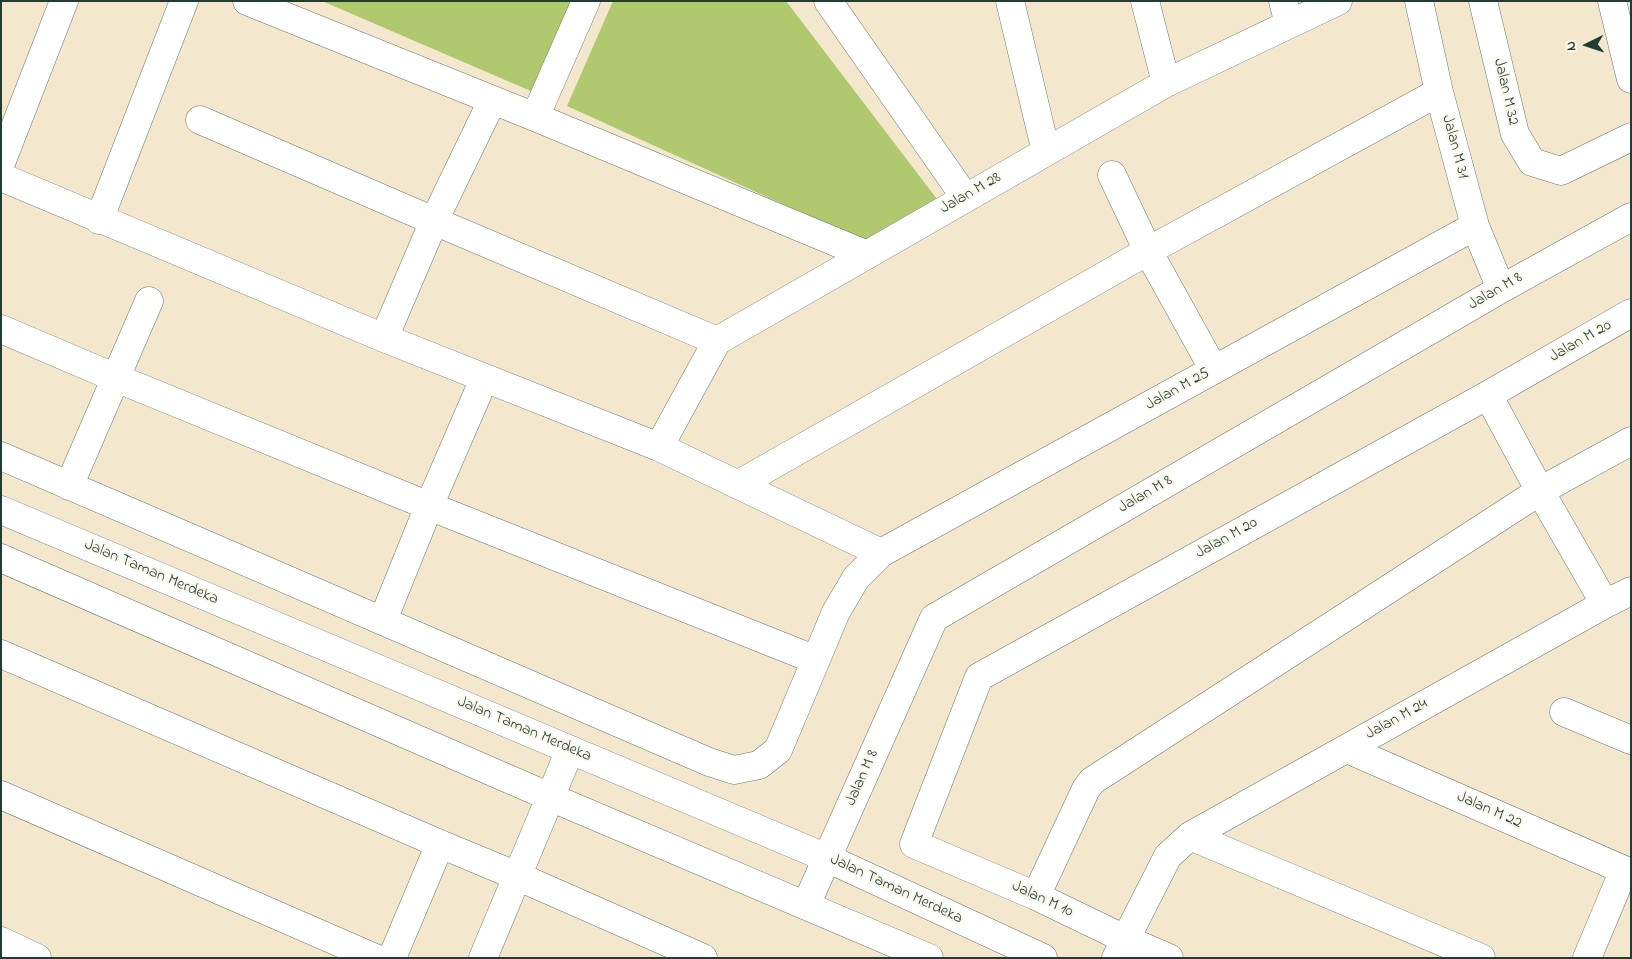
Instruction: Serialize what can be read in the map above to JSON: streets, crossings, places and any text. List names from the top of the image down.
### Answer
{
  "streets": {
    "street": [
      "Jalan M 32",
      "Jalan M 31",
      "Jalan M 28",
      "Jalan M 8",
      "Jalan M 20",
      "Jalan M 25",
      "Jalan Taman Merdeka",
      "Jalan M 24",
      "Jalan M 22",
      "Jalan M 10"
    ]
  },
  "crossings": [
    ["Jalan M 31", "Jalan M 8"],
    ["Jalan M 31", "Jalan M 25"],
    ["Jalan M 8", "Jalan Taman Merdeka"],
    ["Jalan M 20", "Jalan M 10"],
    ["Jalan M 24", "Jalan M 22"],
    ["Jalan M 24", "Jalan M 10"]
  ],
  "north": "left"
}
